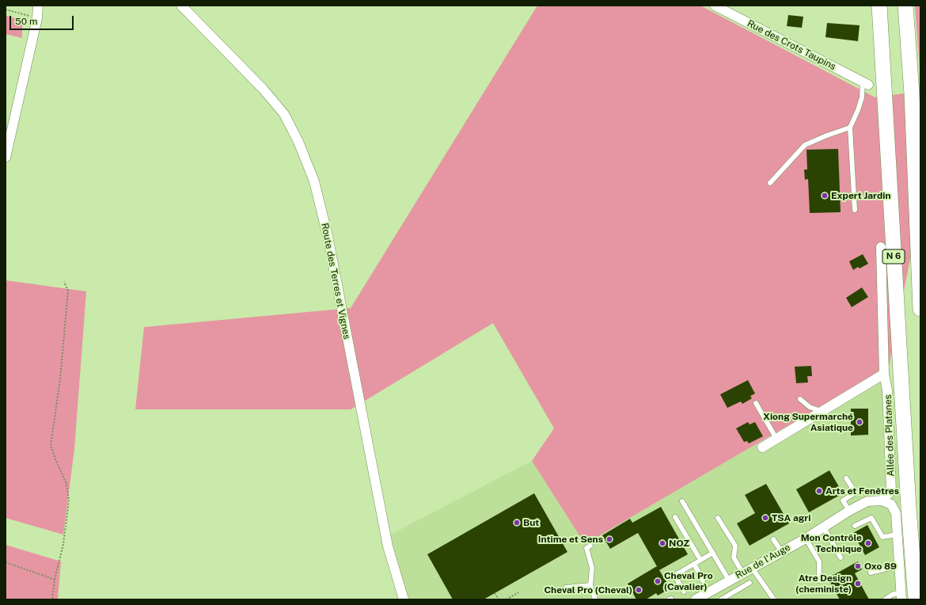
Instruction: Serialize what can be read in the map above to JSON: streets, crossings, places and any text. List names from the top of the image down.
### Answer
{
  "streets": {
    "main road": ["N 6"],
    "street": [
      "Rue des Crots Taupins",
      "Route des Terres et Vignes",
      "Allée des Platanes",
      "Rue de l'Auge"
    ]
  },
  "crossings": [
    ["Allée des Platanes", "Rue de l'Auge"]
  ],
  "places": [
    "Expert Jardin",
    "Xiong Supermarché Asiatique",
    "Arts et Fenêtres",
    "TSA agri",
    "But",
    "Intime et Sens",
    "NOZ",
    "Mon Contrôle Technique",
    "Oxo 89",
    "Cheval Pro (Cavalier)",
    "Atre Design (cheministe)",
    "Cheval Pro (Cheval)"
  ],
  "scale_bar": "50 m"
}
